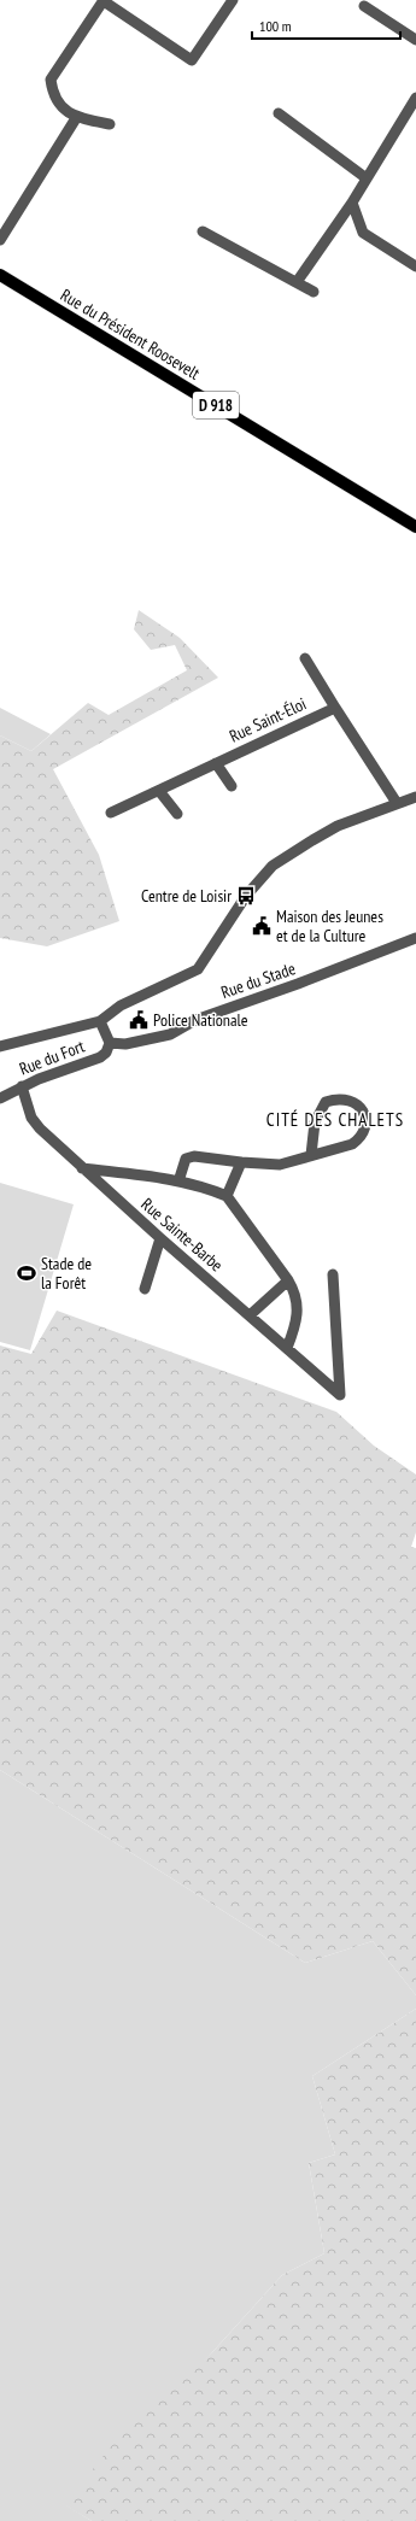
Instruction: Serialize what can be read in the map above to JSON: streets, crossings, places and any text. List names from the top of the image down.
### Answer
{
  "streets": {
    "main road": ["Rue du Président Roosevelt", "D 918"],
    "street": [
      "Rue Saint-Éloi",
      "Rue du Stade",
      "Rue du Fort",
      "Rue Sainte-Barbe"
    ]
  },
  "crossings": [
    ["Rue du Stade", "Rue du Fort"],
    ["Rue du Fort", "Rue Sainte-Barbe"]
  ],
  "districts": ["CITÉ DES CHALETS"],
  "places": {
    "bus stop": ["Centre de Loisir"],
    "public building": ["Maison des Jeunes et de la Culture", "Police Nationale"],
    "sports": ["Stade de la Forêt"]
  },
  "scale_bar": "100 m"
}
